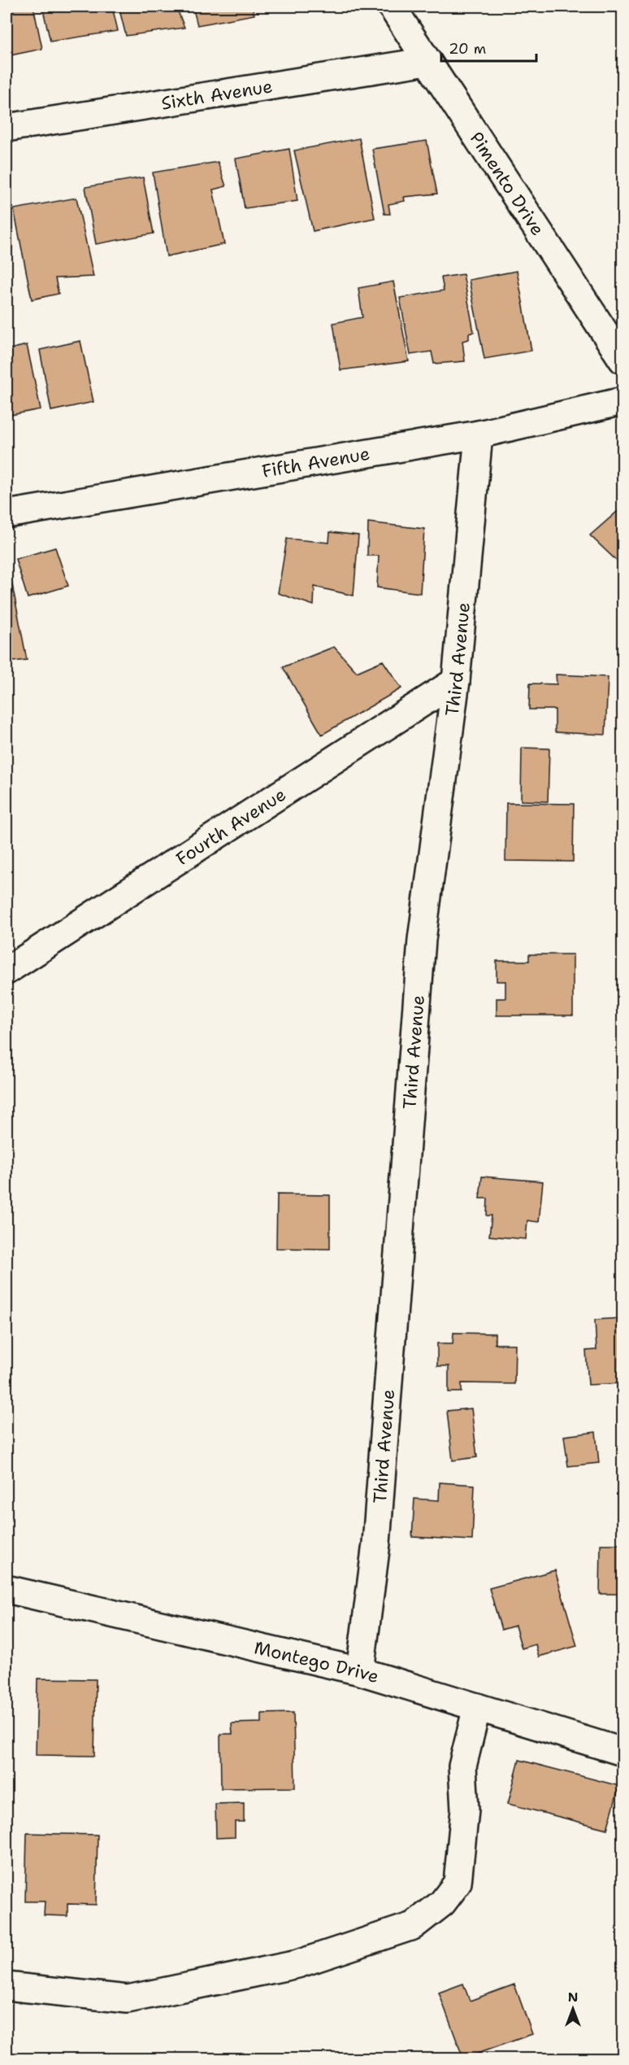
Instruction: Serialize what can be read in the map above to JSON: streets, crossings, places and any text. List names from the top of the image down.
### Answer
{
  "streets": {
    "street": [
      "Sixth Avenue",
      "Pimento Drive",
      "Fifth Avenue",
      "Third Avenue",
      "Fourth Avenue",
      "Montego Drive"
    ]
  },
  "crossings": [
    ["Sixth Avenue", "Pimento Drive"],
    ["Fifth Avenue", "Third Avenue"],
    ["Third Avenue", "Fourth Avenue"],
    ["Third Avenue", "Montego Drive"]
  ],
  "scale_bar": "20 m",
  "north": "top"
}
